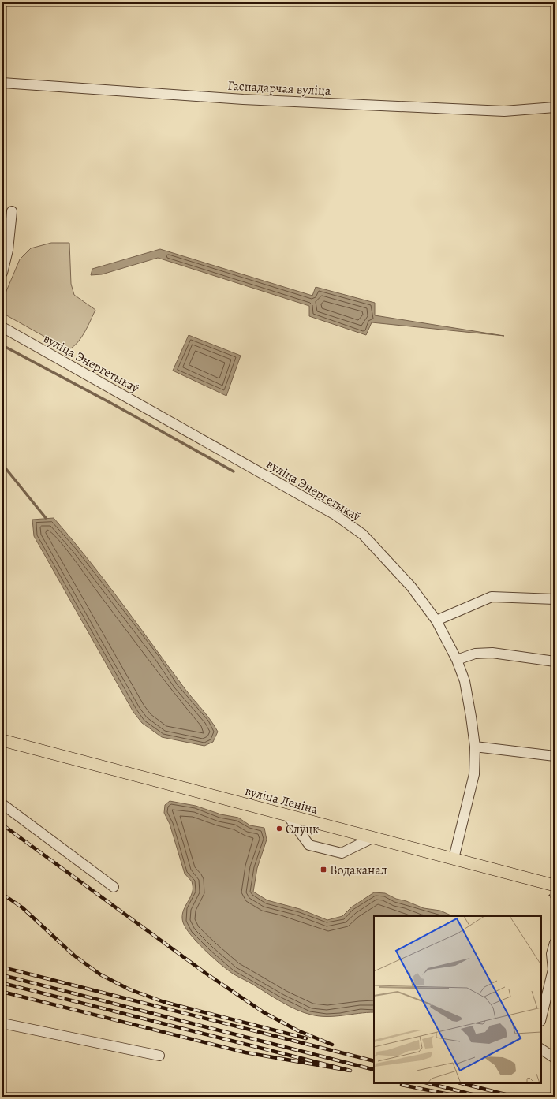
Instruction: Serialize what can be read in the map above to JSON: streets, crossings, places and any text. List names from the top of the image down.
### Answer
{
  "streets": {
    "main road": ["вуліца Леніна"],
    "street": ["Гаспадарчая вуліца", "вуліца Энергетыкаў"]
  },
  "crossings": [
    ["вуліца Энергетыкаў", "вуліца Леніна"]
  ],
  "places": {
    "other": ["Слуцк"],
    "transit": ["Водаканал"]
  }
}
